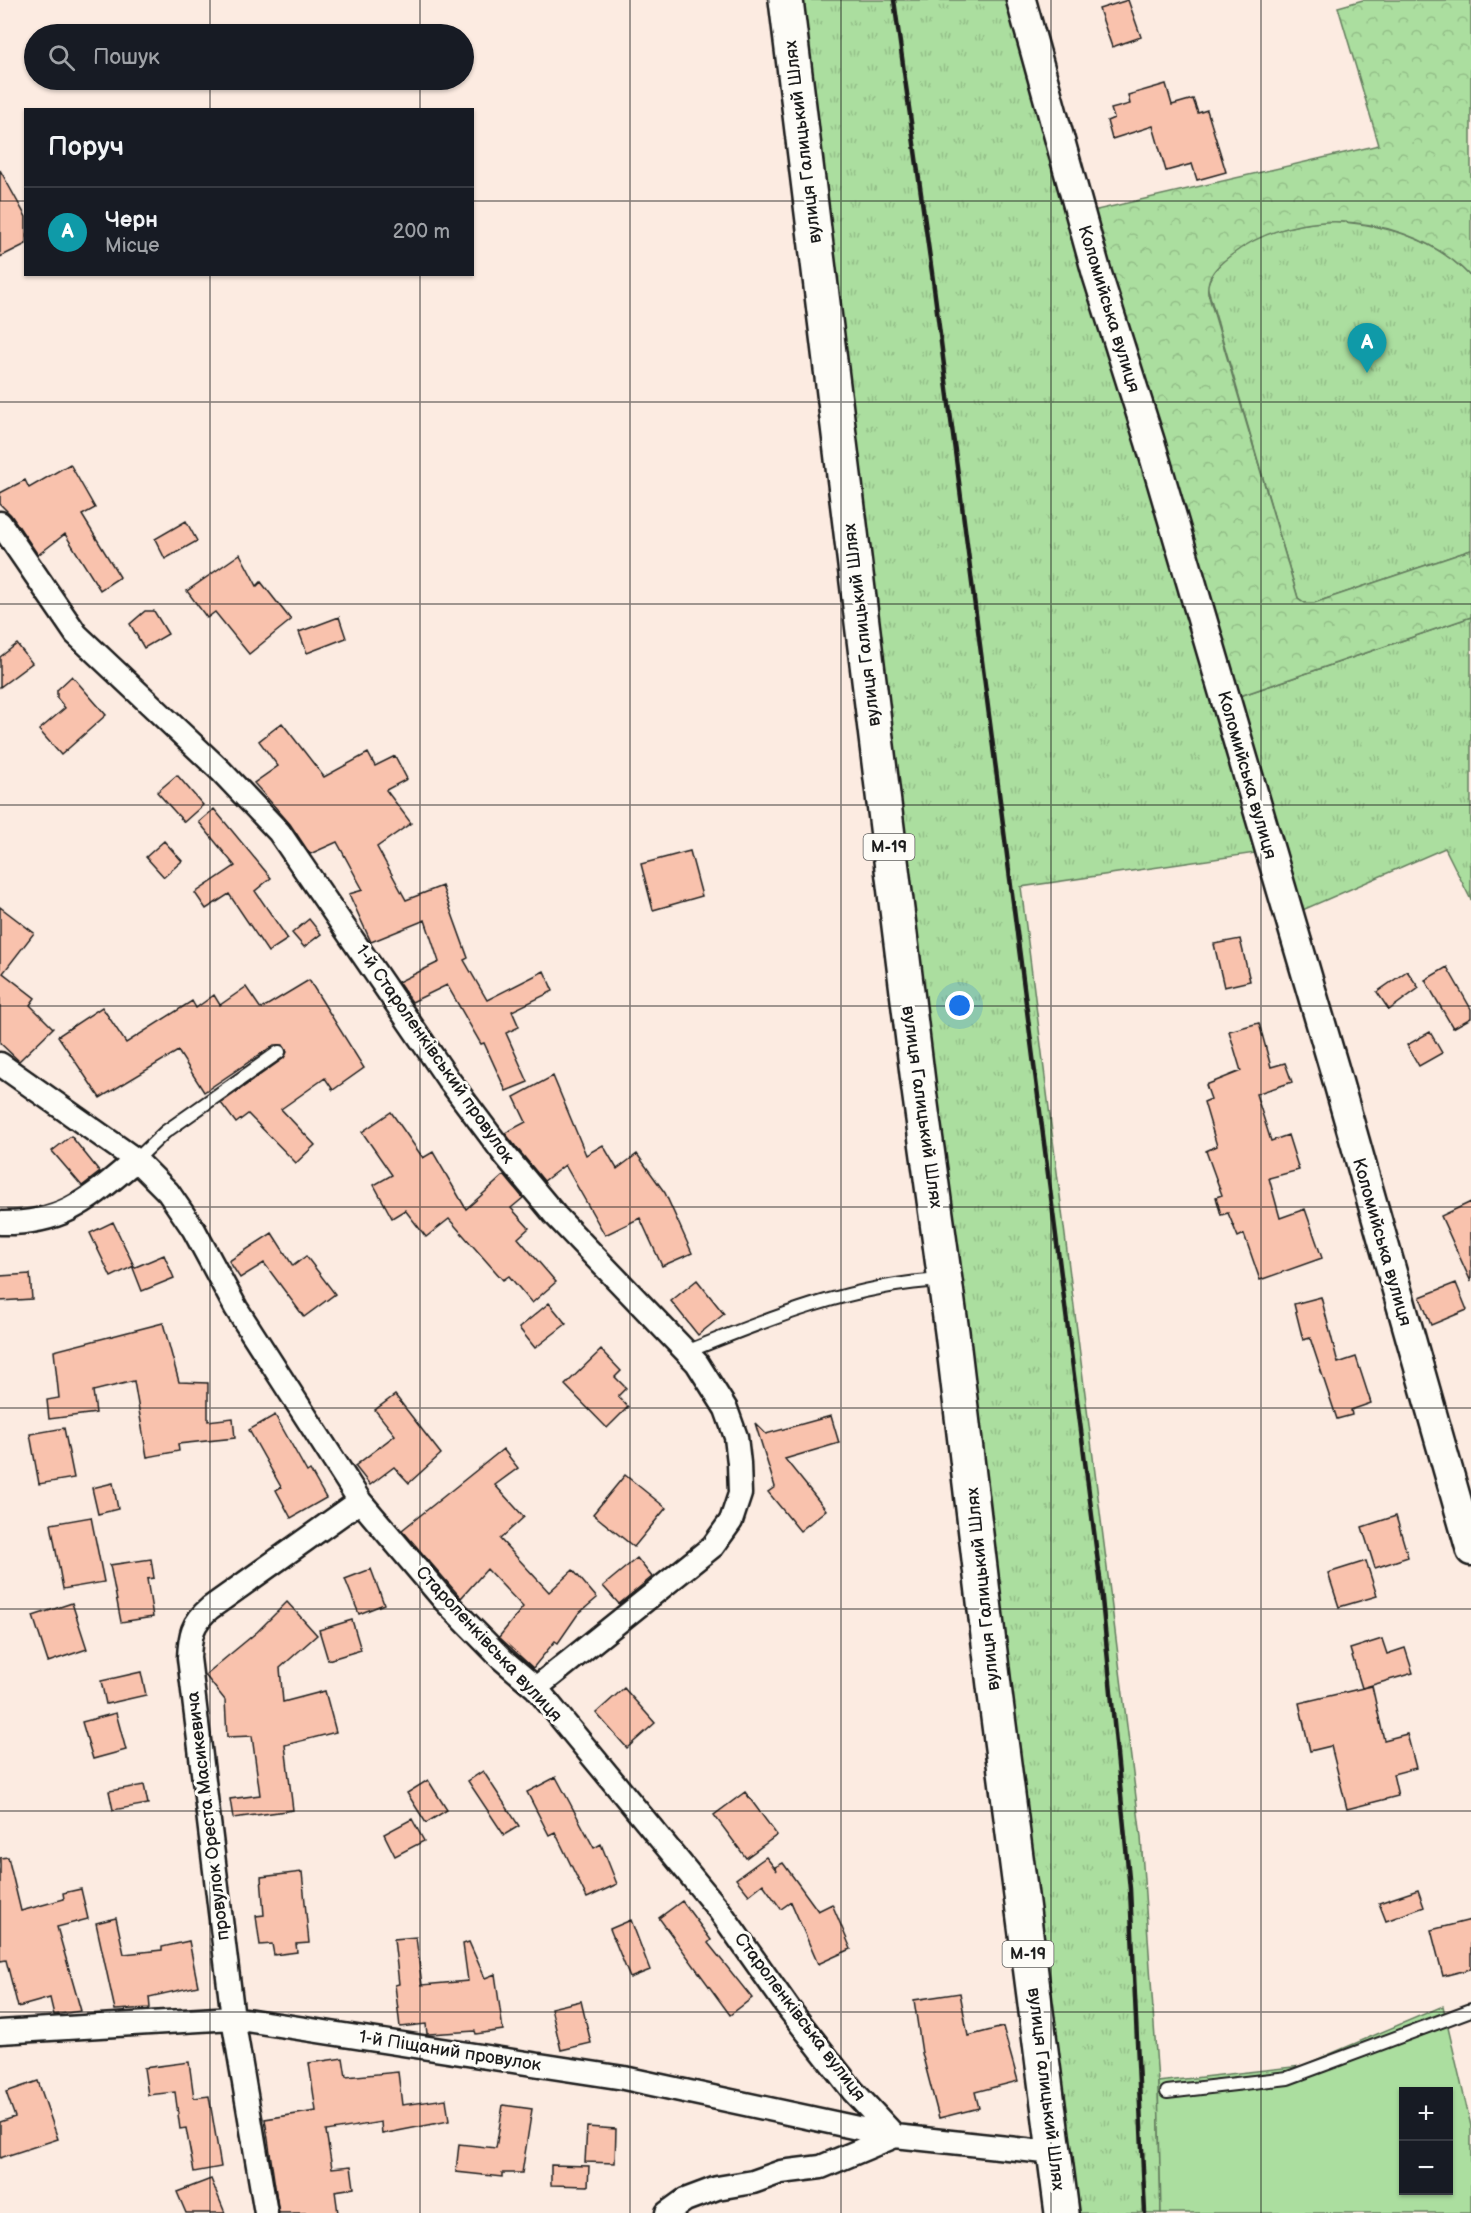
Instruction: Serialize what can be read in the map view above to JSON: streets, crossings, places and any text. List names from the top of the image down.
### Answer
{
  "streets": {
    "highway": ["вулиця Галицький Шлях", "М-19"],
    "street": [
      "Коломийська вулиця",
      "1-й Староленківський провулок",
      "Староленківська вулиця",
      "провулок Ореста Масикевича",
      "1-й Піщаний провулок"
    ]
  },
  "crossings": [
    ["вулиця Галицький Шлях", "1-й Піщаний провулок"],
    ["1-й Староленківський провулок", "Староленківська вулиця"],
    ["Староленківська вулиця", "провулок Ореста Масикевича"],
    ["Староленківська вулиця", "1-й Піщаний провулок"],
    ["провулок Ореста Масикевича", "1-й Піщаний провулок"]
  ],
  "page": {
    "search": "Пошук",
    "heading": "Поруч",
    "list": [
      {
        "mark": "A",
        "name": "Черн",
        "note": "Місце",
        "value": "200 m"
      }
    ],
    "pins": "A",
    "map_buttons": ["+", "−"]
  }
}
